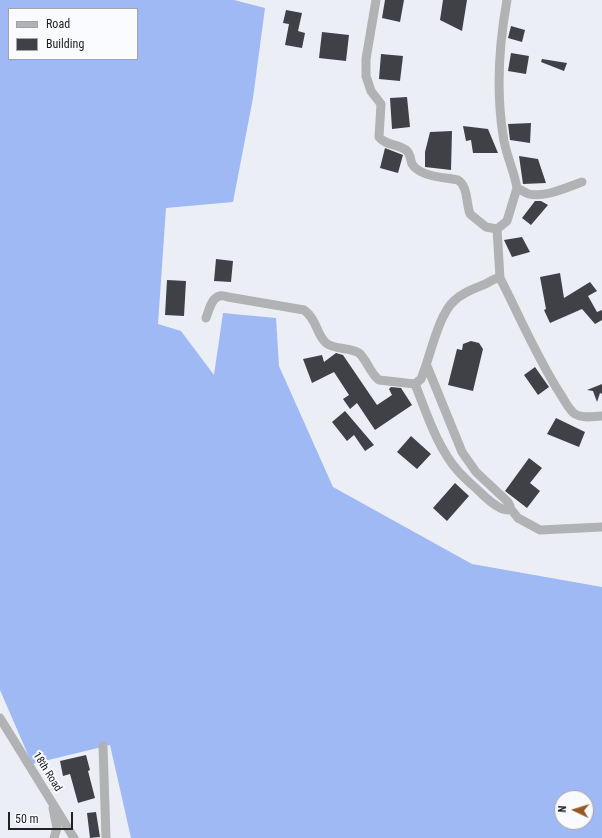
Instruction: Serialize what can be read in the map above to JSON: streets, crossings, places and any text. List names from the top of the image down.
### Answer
{
  "streets": {
    "street": ["18th Road"]
  },
  "legend": ["Road", "Building"],
  "scale_bar": "50 m",
  "north": "left"
}
